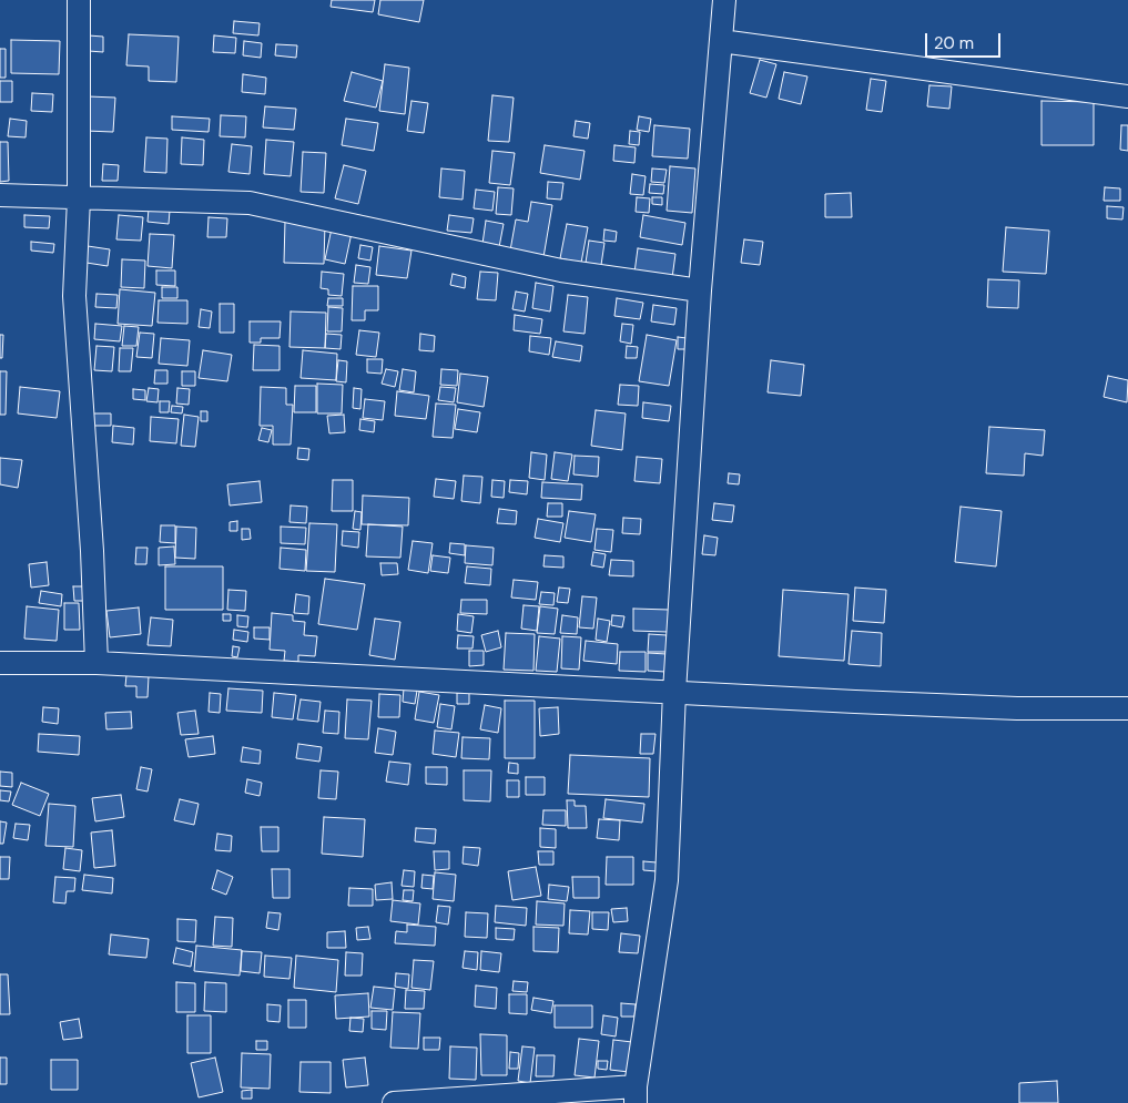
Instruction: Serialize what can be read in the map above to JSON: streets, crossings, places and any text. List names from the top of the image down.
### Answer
{
  "scale_bar": "20 m"
}
